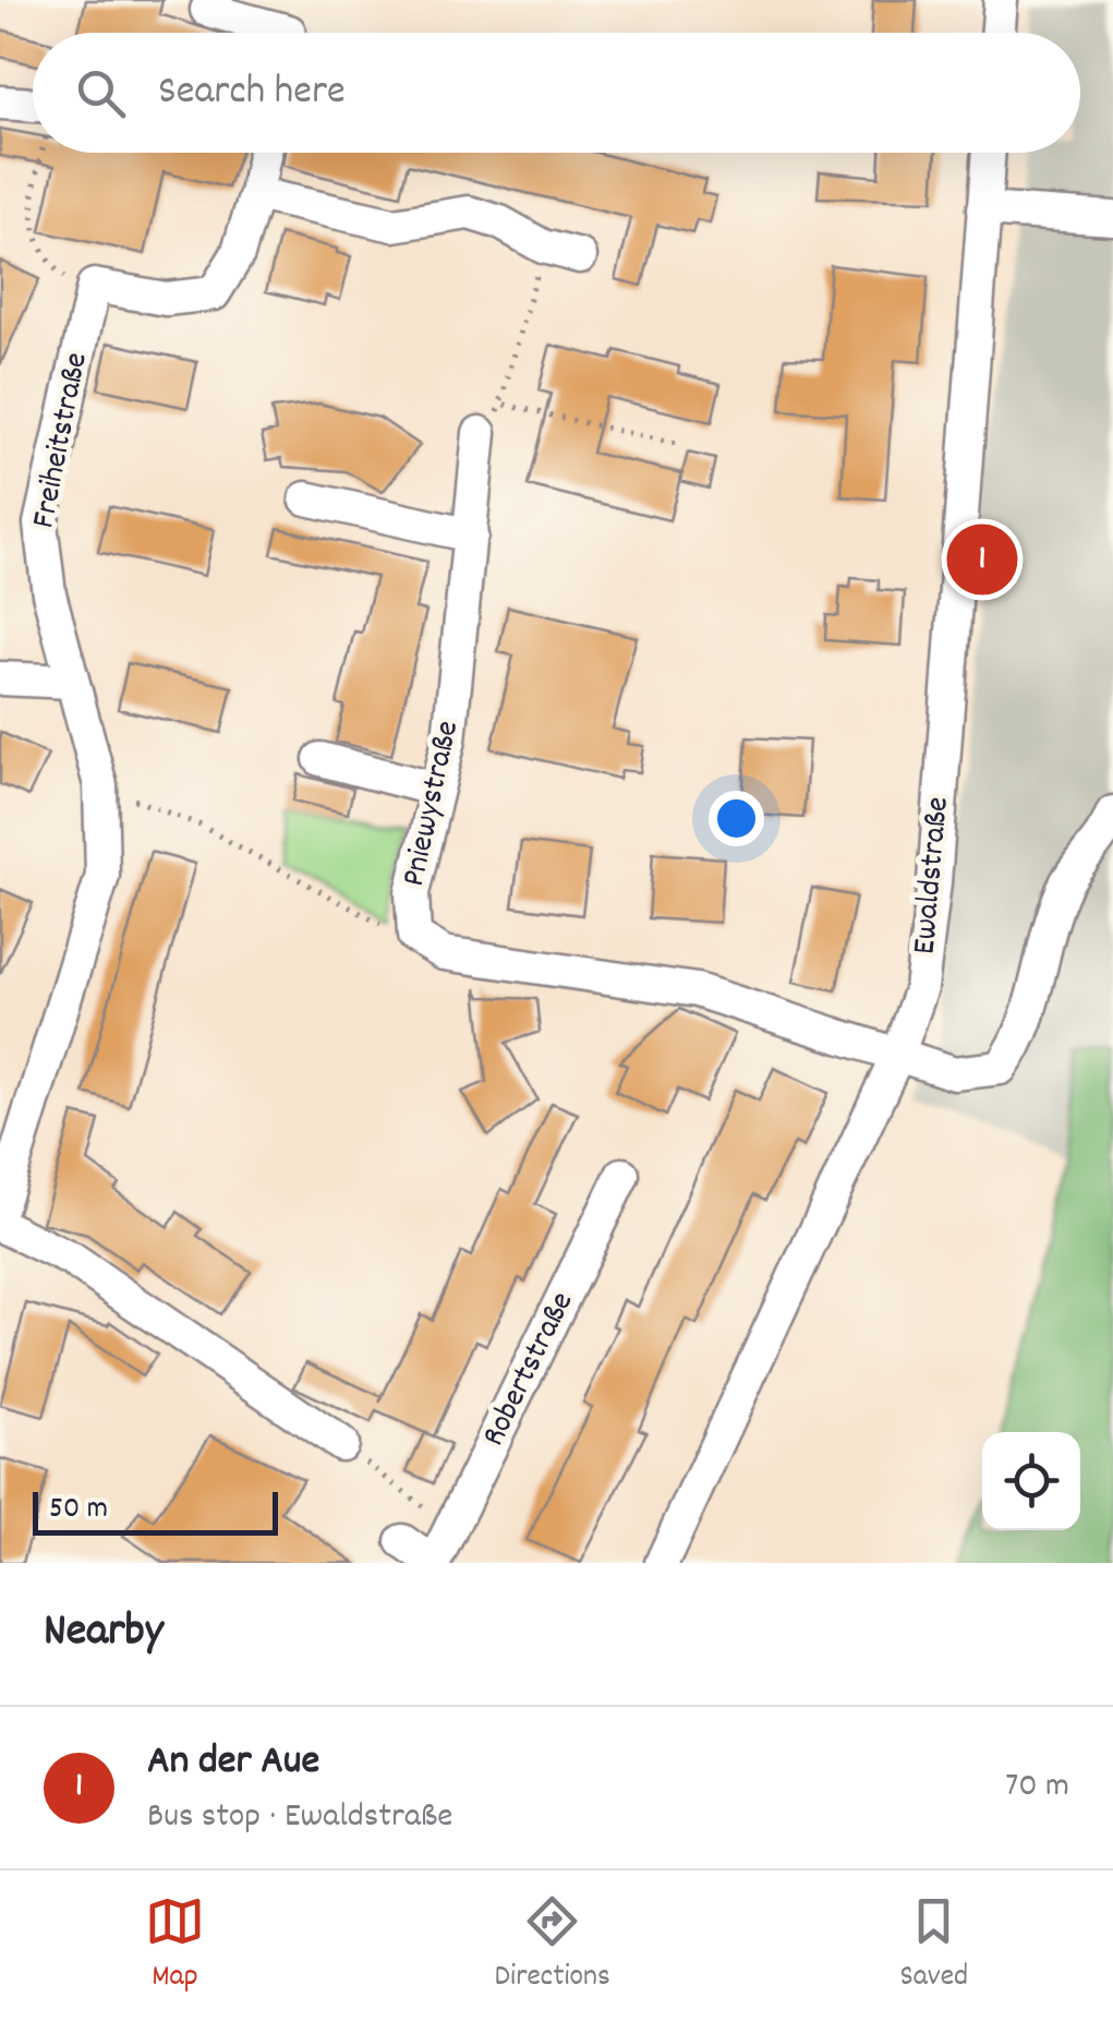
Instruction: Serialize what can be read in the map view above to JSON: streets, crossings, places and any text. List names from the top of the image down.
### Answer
{
  "streets": {
    "street": [
      "Freiheitstraße",
      "Pniewystraße",
      "Ewaldstraße",
      "Robertstraße"
    ]
  },
  "crossings": [
    ["Pniewystraße", "Ewaldstraße"]
  ],
  "scale_bar": "50 m",
  "page": {
    "search": "Search here",
    "pins": "1",
    "scale": "50 m",
    "heading": "Nearby",
    "list": [
      {
        "mark": "1",
        "name": "An der Aue",
        "note": "Bus stop · Ewaldstraße",
        "value": "70 m"
      }
    ],
    "nav": ["Map", "Directions", "Saved"]
  }
}
